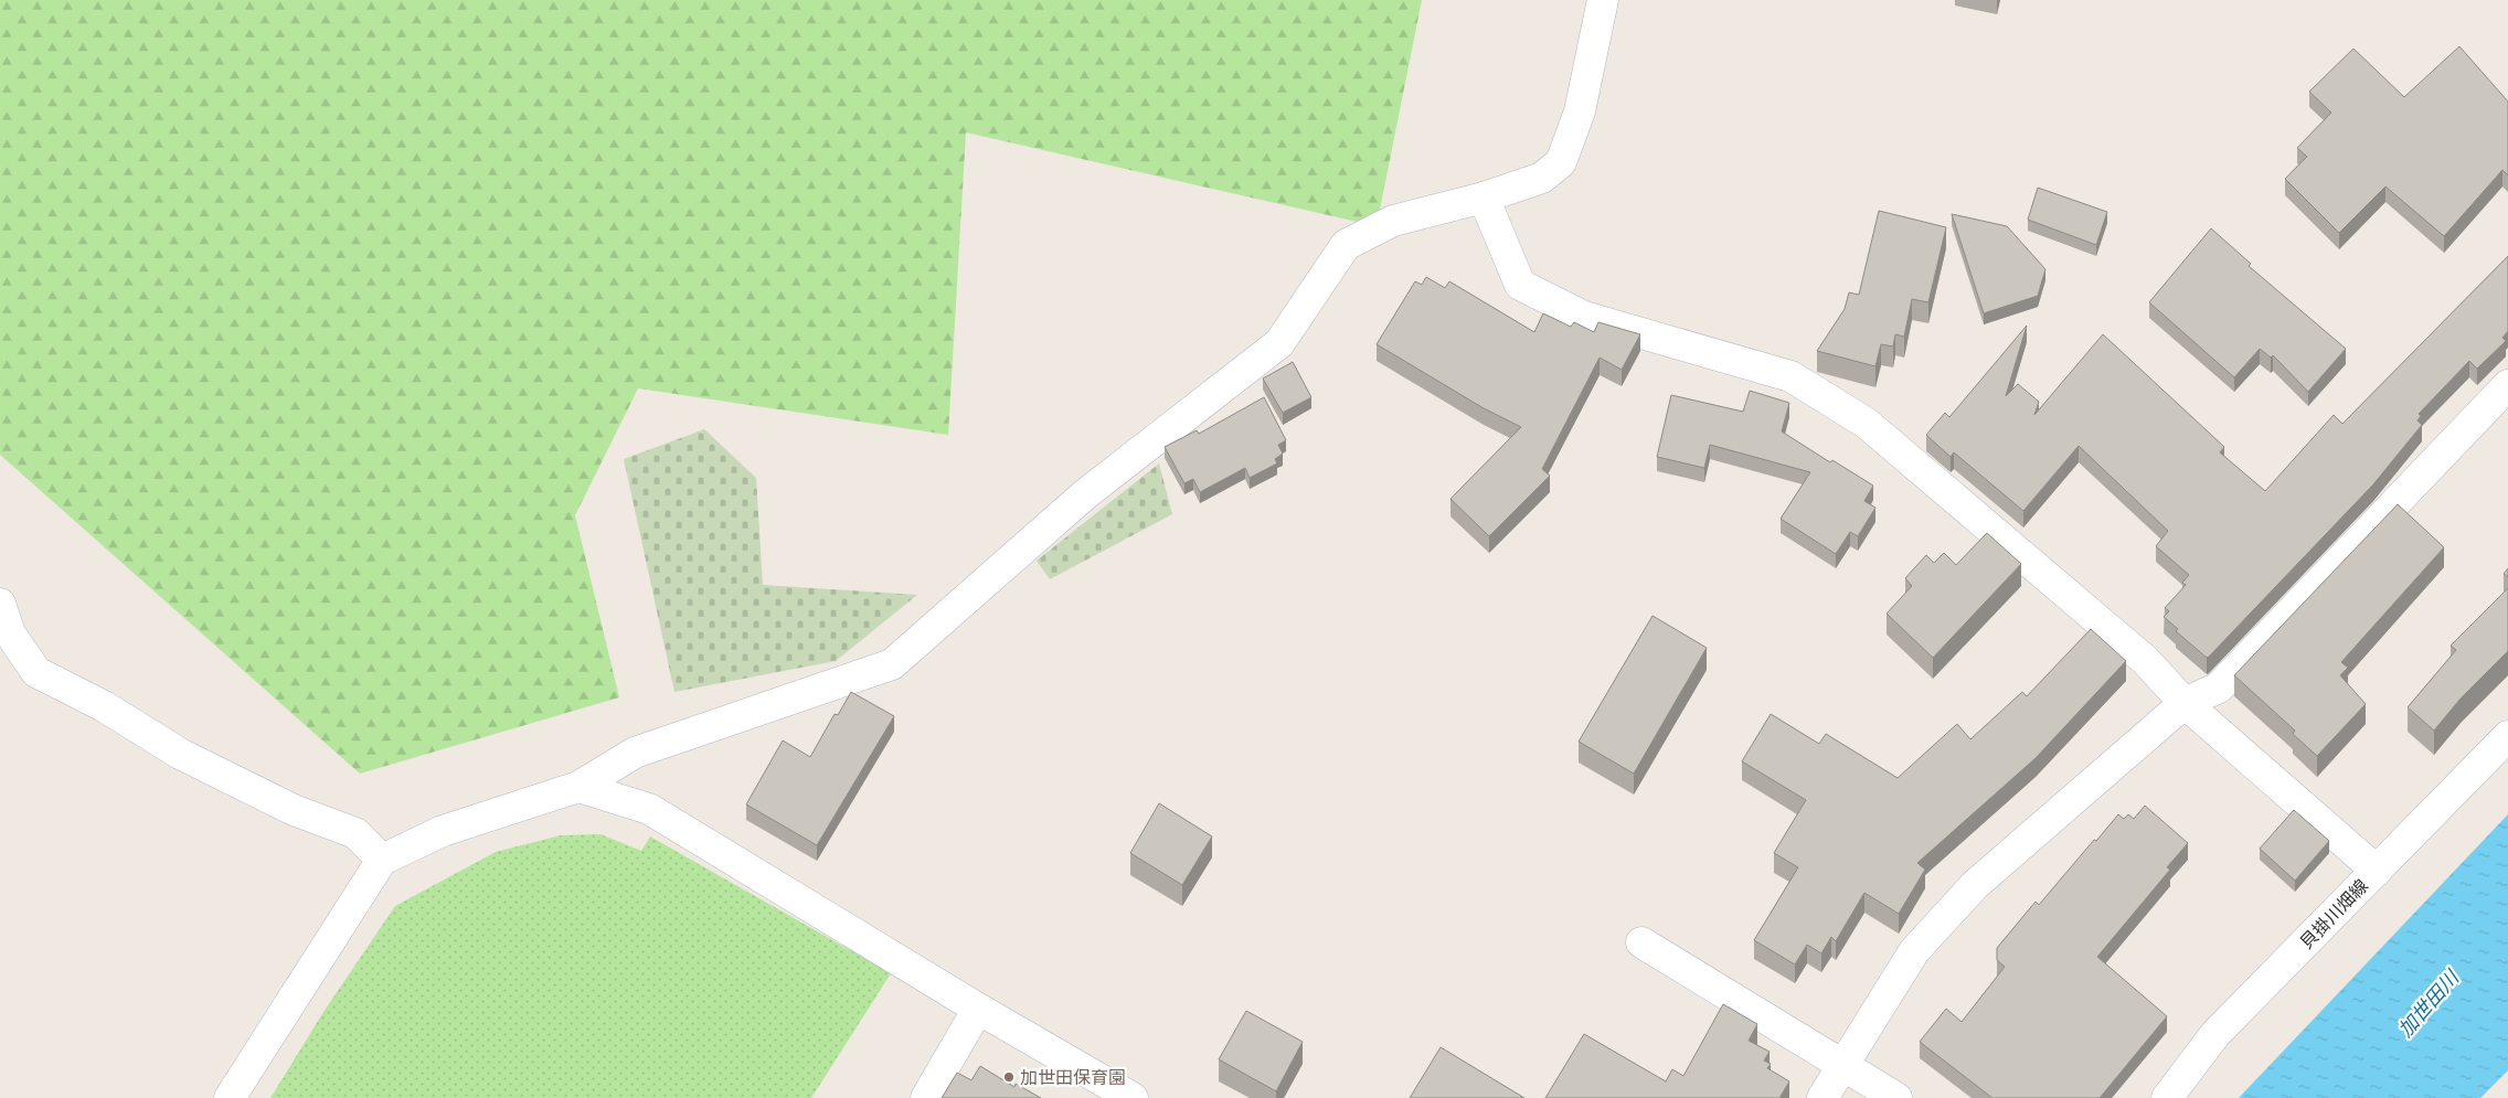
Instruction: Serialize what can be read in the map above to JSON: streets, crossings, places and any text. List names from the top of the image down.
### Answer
{
  "streets": {
    "street": ["貝掛川畑線"]
  },
  "water": ["加世田川"],
  "places": ["加世田保育園"]
}
